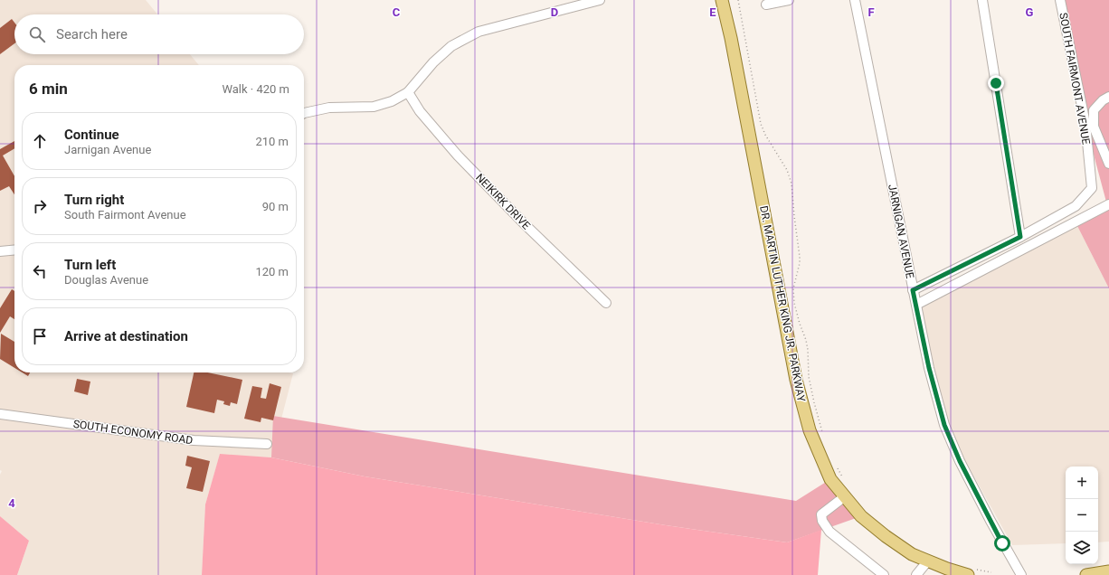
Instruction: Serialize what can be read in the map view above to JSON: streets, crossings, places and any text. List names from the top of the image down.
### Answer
{
  "streets": {
    "main road": ["DR. MARTIN LUTHER KING JR. PARKWAY"],
    "street": [
      "SOUTH FAIRMONT AVENUE",
      "NEIKIRK DRIVE",
      "JARNIGAN AVENUE",
      "SOUTH ECONOMY ROAD"
    ]
  },
  "crossings": [
    ["SOUTH FAIRMONT AVENUE", "JARNIGAN AVENUE"]
  ],
  "page": {
    "search": "Search here",
    "heading": ["6 min", "Walk · 420 m"],
    "list": [
      ["Continue", "Jarnigan Avenue", "210 m"],
      ["Turn right", "South Fairmont Avenue", "90 m"],
      ["Turn left", "Douglas Avenue", "120 m"],
      "Arrive at destination"
    ],
    "map_buttons": ["+", "−"]
  },
  "grid": {
    "columns": [
      "C",
      "D",
      "E",
      "F",
      "G"
    ],
    "rows": ["4"]
  }
}
